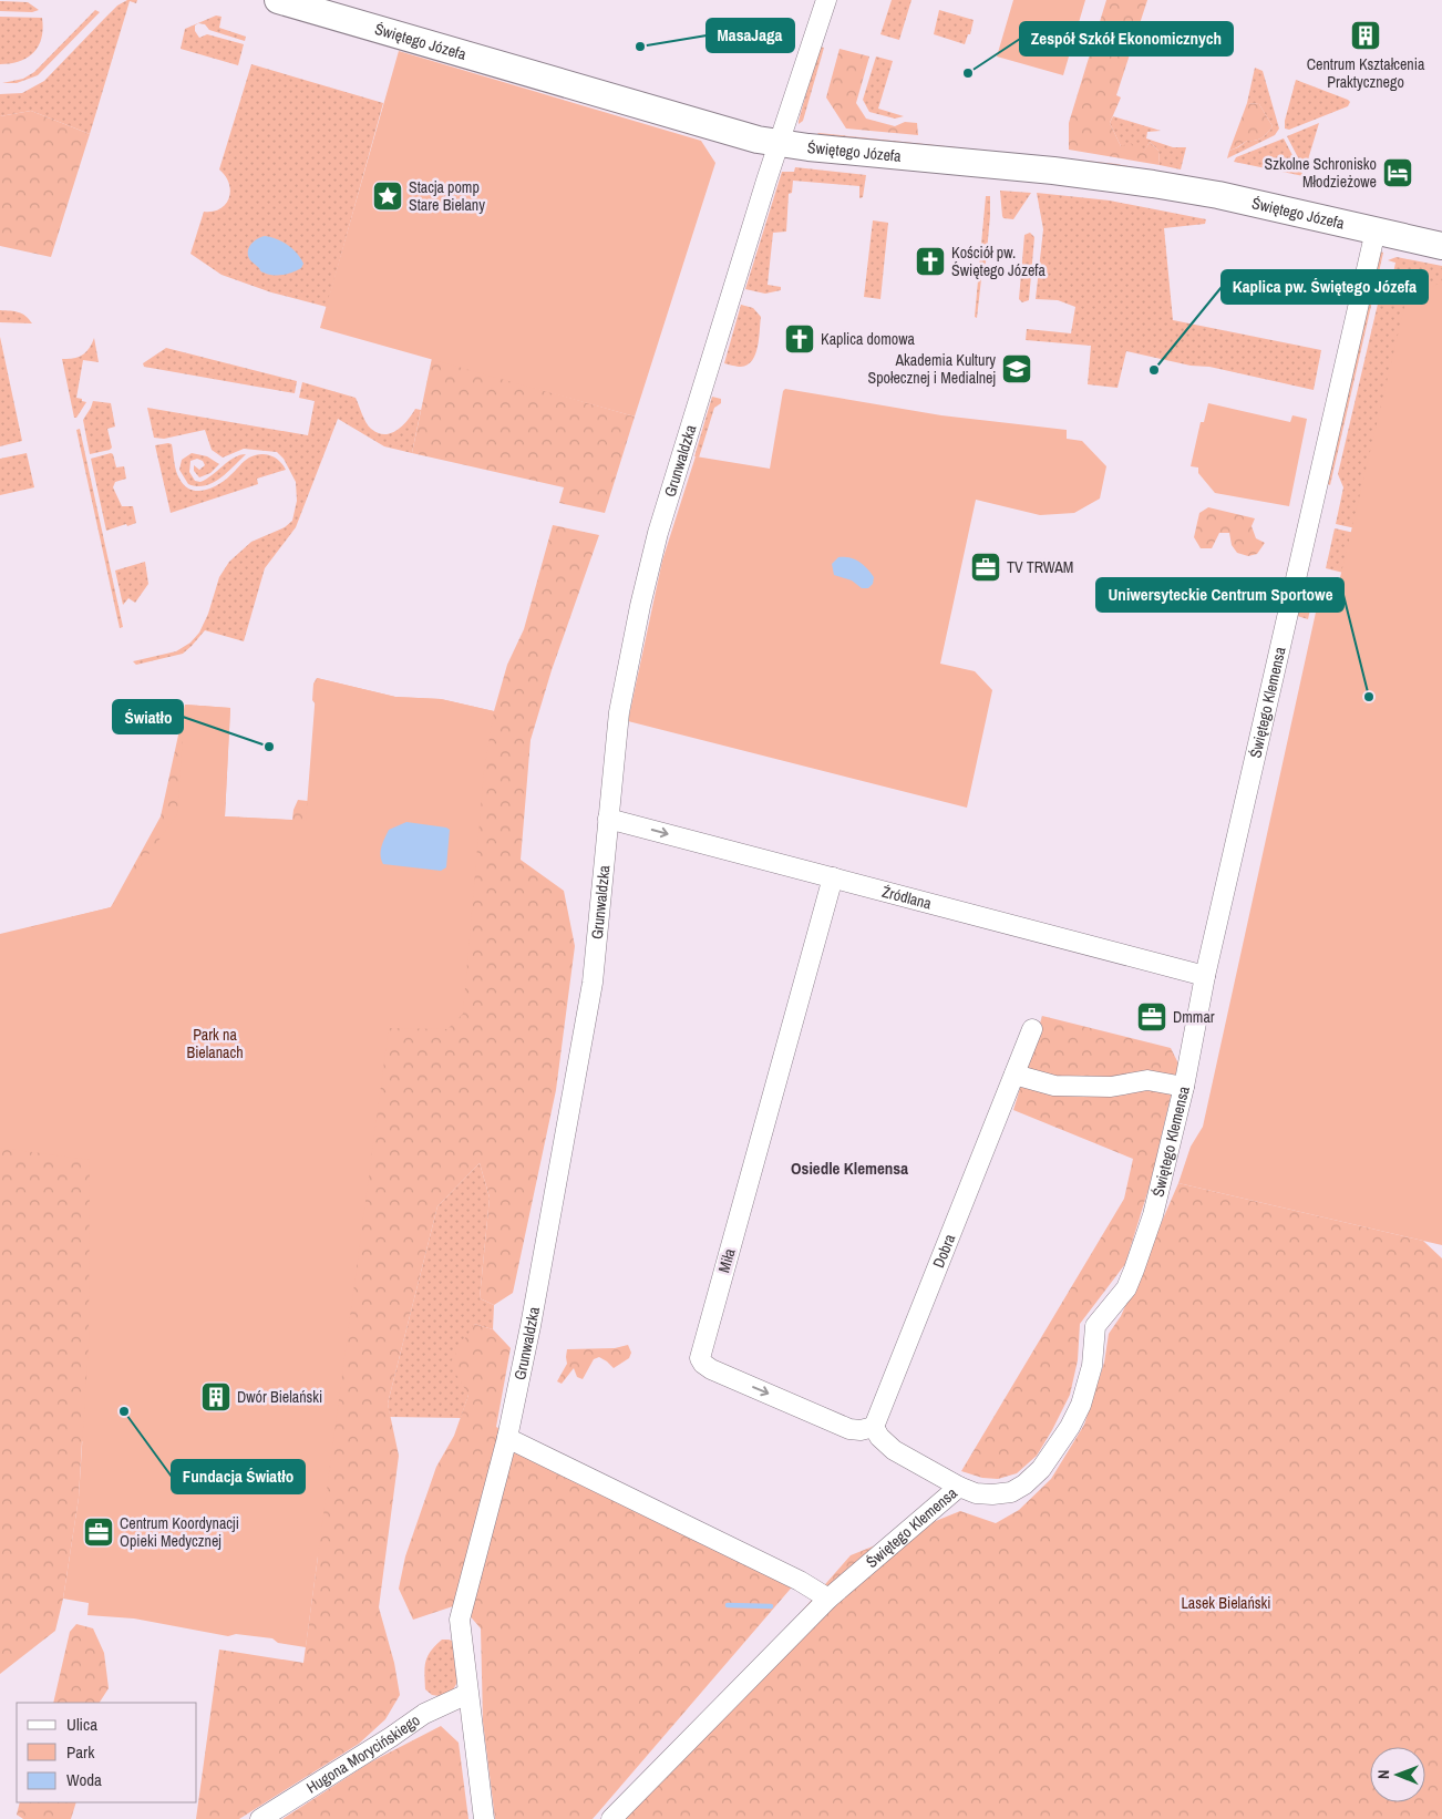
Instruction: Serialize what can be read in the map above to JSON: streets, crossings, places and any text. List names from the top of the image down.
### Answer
{
  "streets": {
    "street": [
      "Świętego Józefa",
      "Grunwaldzka",
      "Świętego Klemensa",
      "Źródlana",
      "Dobra",
      "Miła",
      "Hugona Morycińskiego"
    ]
  },
  "crossings": [
    ["Świętego Józefa", "Grunwaldzka"],
    ["Świętego Józefa", "Świętego Klemensa"],
    ["Grunwaldzka", "Źródlana"],
    ["Grunwaldzka", "Hugona Morycińskiego"],
    ["Świętego Klemensa", "Źródlana"],
    ["Źródlana", "Miła"],
    ["Dobra", "Miła"]
  ],
  "one_way": ["Źródlana"],
  "districts": ["Osiedle Klemensa"],
  "parks": ["Park na Bielanach", "Lasek Bielański"],
  "places": {
    "building": ["Centrum Kształcenia Praktycznego", "Dwór Bielański"],
    "other": [
      "MasaJaga",
      "Zespół Szkół Ekonomicznych",
      "Kaplica pw. Świętego Józefa",
      "Uniwersyteckie Centrum Sportowe",
      "Światło",
      "Fundacja Światło"
    ],
    "hotel": ["Szkolne Schronisko Młodzieżowe"],
    "place": ["Stacja pomp Stare Bielany"],
    "church": ["Kościół pw. Świętego Józefa", "Kaplica domowa"],
    "school or university": ["Akademia Kultury Społecznej i Medialnej"],
    "office": ["TV TRWAM", "Dmmar", "Centrum Koordynacji Opieki Medycznej"]
  },
  "legend": ["Ulica", "Park", "Woda"],
  "north": "left"
}
